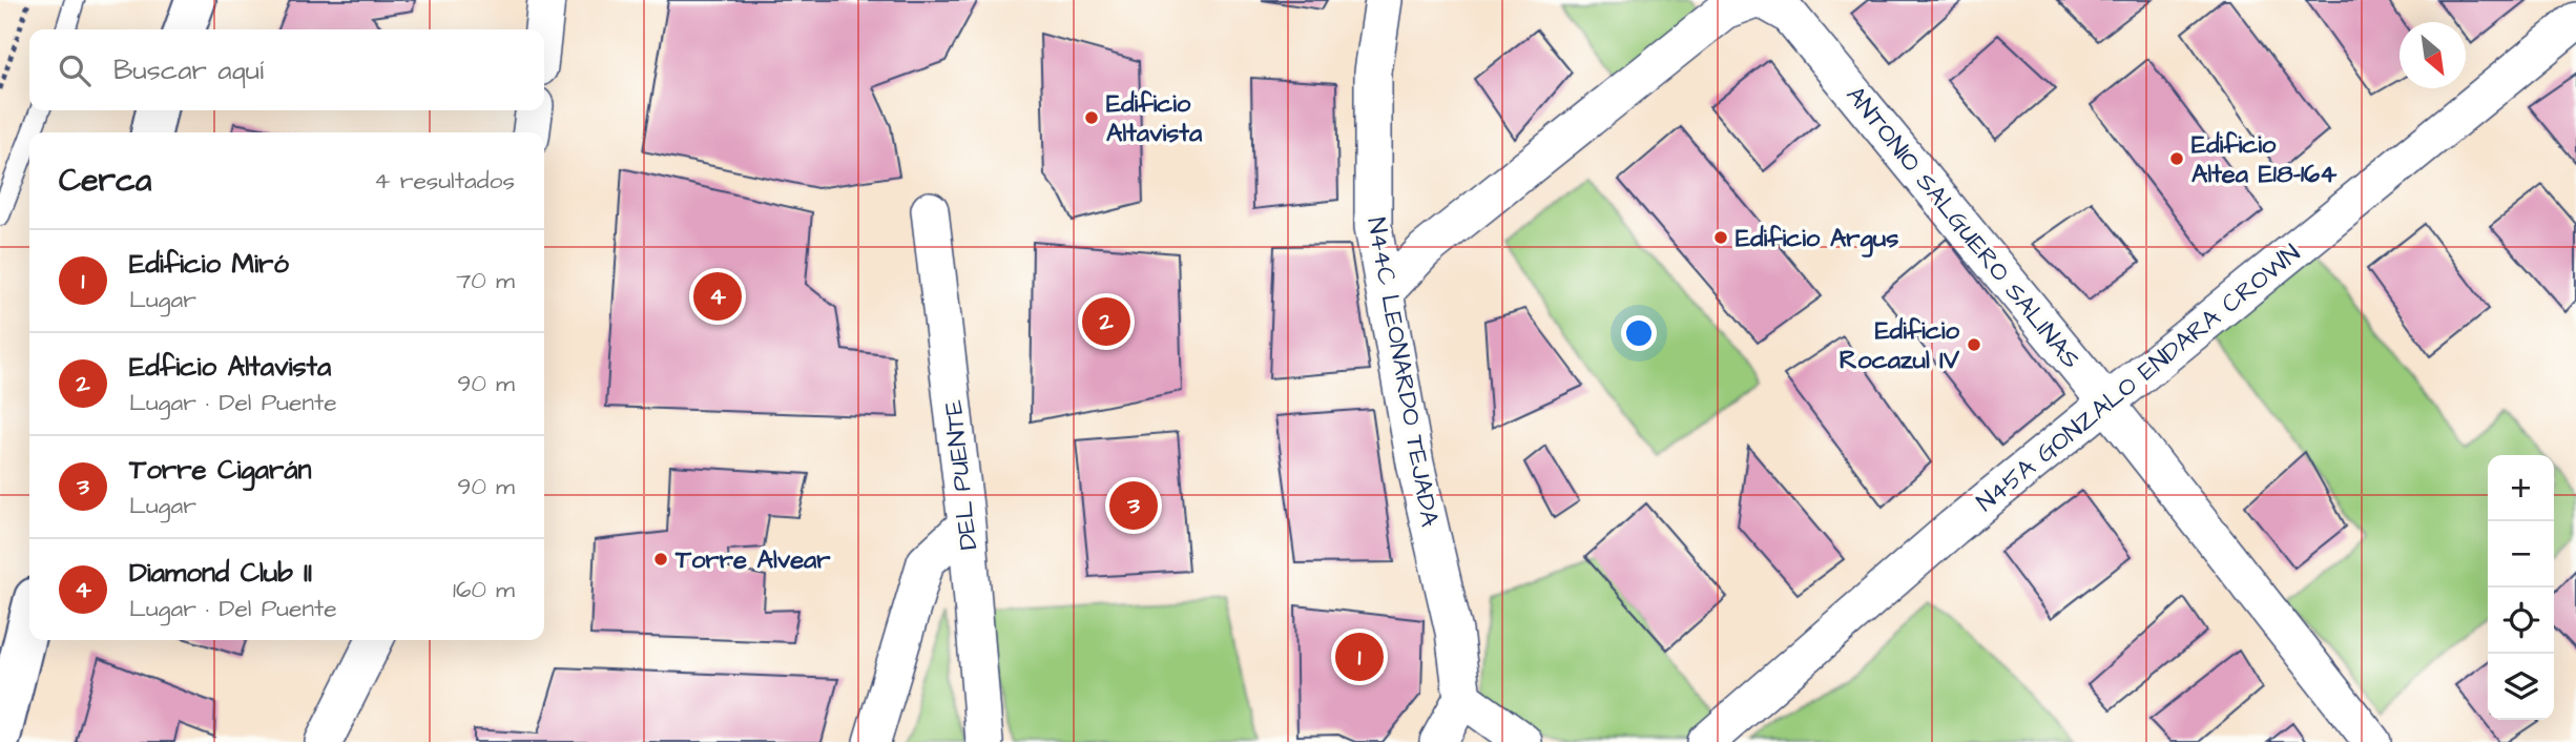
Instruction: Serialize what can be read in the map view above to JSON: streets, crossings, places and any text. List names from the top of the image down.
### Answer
{
  "streets": {
    "street": [
      "ANTONIO SALGUERO SALINAS",
      "N44C LEONARDO TEJADA",
      "N45A GONZALO ENDARA CROWN",
      "DEL PUENTE"
    ]
  },
  "crossings": [
    ["ANTONIO SALGUERO SALINAS", "N45A GONZALO ENDARA CROWN"]
  ],
  "places": [
    "Edificio Altavista",
    "Edificio Altea E18-164",
    "Edificio Argus",
    "Edificio Rocazul IV",
    "Torre Alvear"
  ],
  "north": "bottom right",
  "page": {
    "search": "Buscar aquí",
    "heading": ["Cerca", "4 resultados"],
    "list": [
      {
        "mark": "1",
        "name": "Edificio Miró",
        "note": "Lugar",
        "value": "70 m"
      },
      {
        "mark": "2",
        "name": "Edficio Altavista",
        "note": "Lugar · Del Puente",
        "value": "90 m"
      },
      {
        "mark": "3",
        "name": "Torre Cigarán",
        "note": "Lugar",
        "value": "90 m"
      },
      {
        "mark": "4",
        "name": "Diamond Club II",
        "note": "Lugar · Del Puente",
        "value": "160 m"
      }
    ],
    "pins": [
      "4",
      "2",
      "3",
      "1"
    ],
    "map_buttons": ["+", "−"]
  }
}
